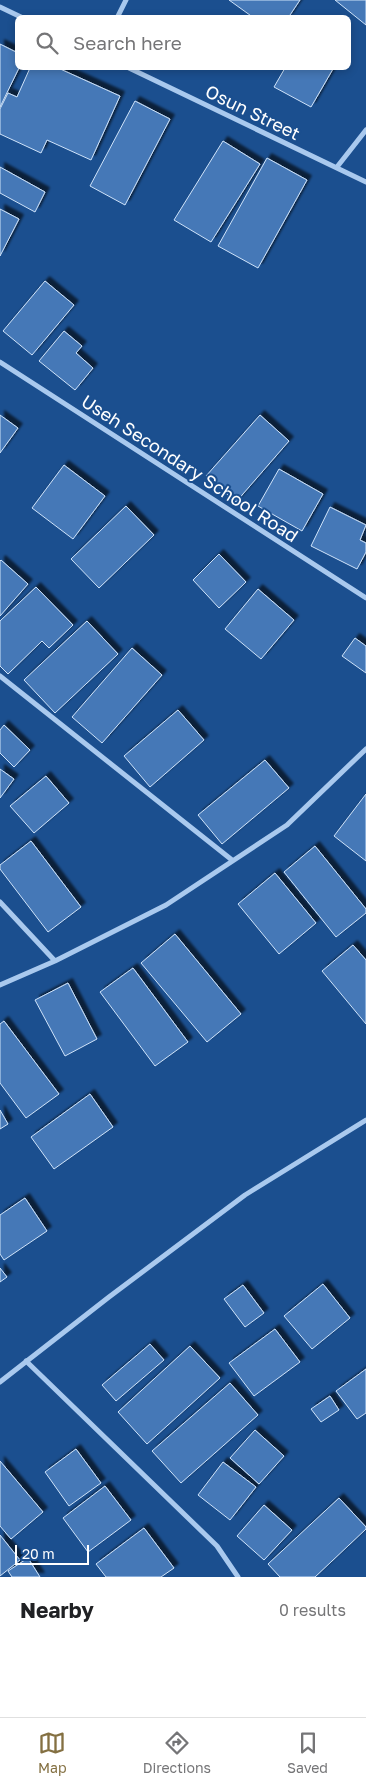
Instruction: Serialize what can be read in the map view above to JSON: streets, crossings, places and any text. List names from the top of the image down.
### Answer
{
  "streets": {
    "street": ["Osun Street", "Useh Secondary School Road"]
  },
  "scale_bar": "20 m",
  "page": {
    "search": "Search here",
    "scale": "20 m",
    "heading": ["Nearby", "0 results"],
    "nav": ["Map", "Directions", "Saved"]
  }
}
